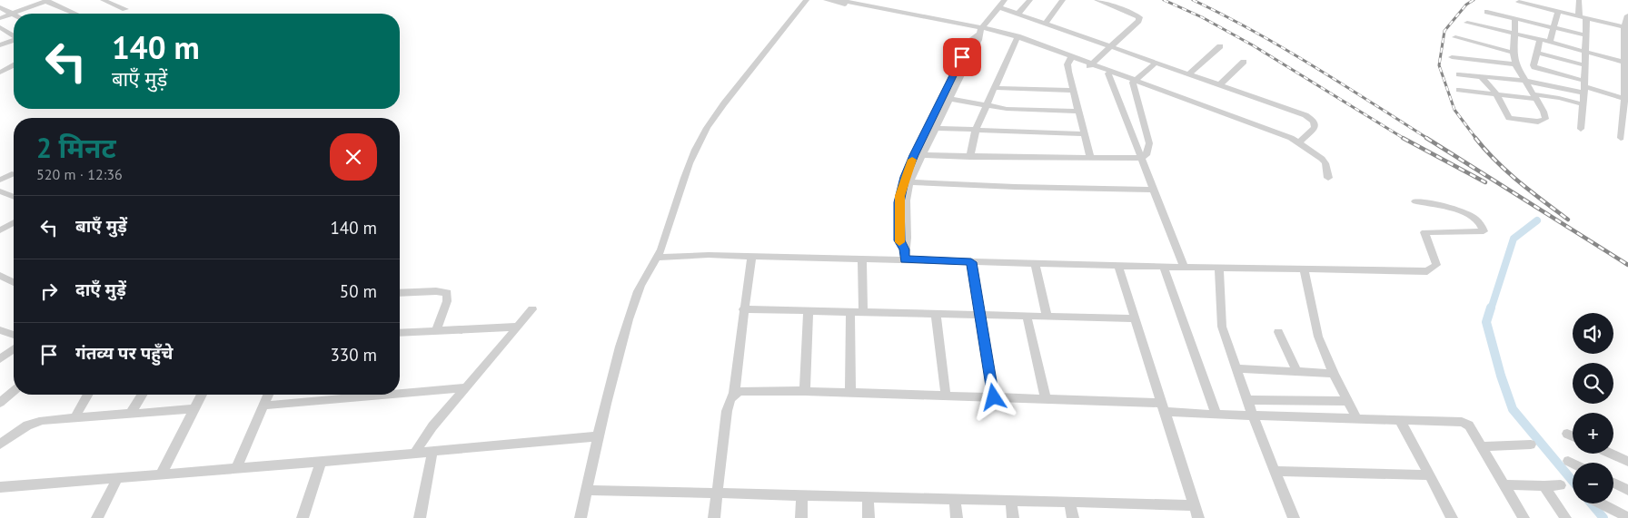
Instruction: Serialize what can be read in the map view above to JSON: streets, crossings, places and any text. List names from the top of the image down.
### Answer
{
  "page": {
    "turn": ["140 m", "बाएँ मुड़ें"],
    "heading": ["2 मिनट", "520 m · 12:36"],
    "list": [
      {
        "name": "बाएँ मुड़ें",
        "value": "140 m"
      },
      {
        "name": "दाएँ मुड़ें",
        "value": "50 m"
      },
      {
        "name": "गंतव्य पर पहुँचे",
        "value": "330 m"
      }
    ],
    "map_buttons": ["+", "−"]
  }
}
